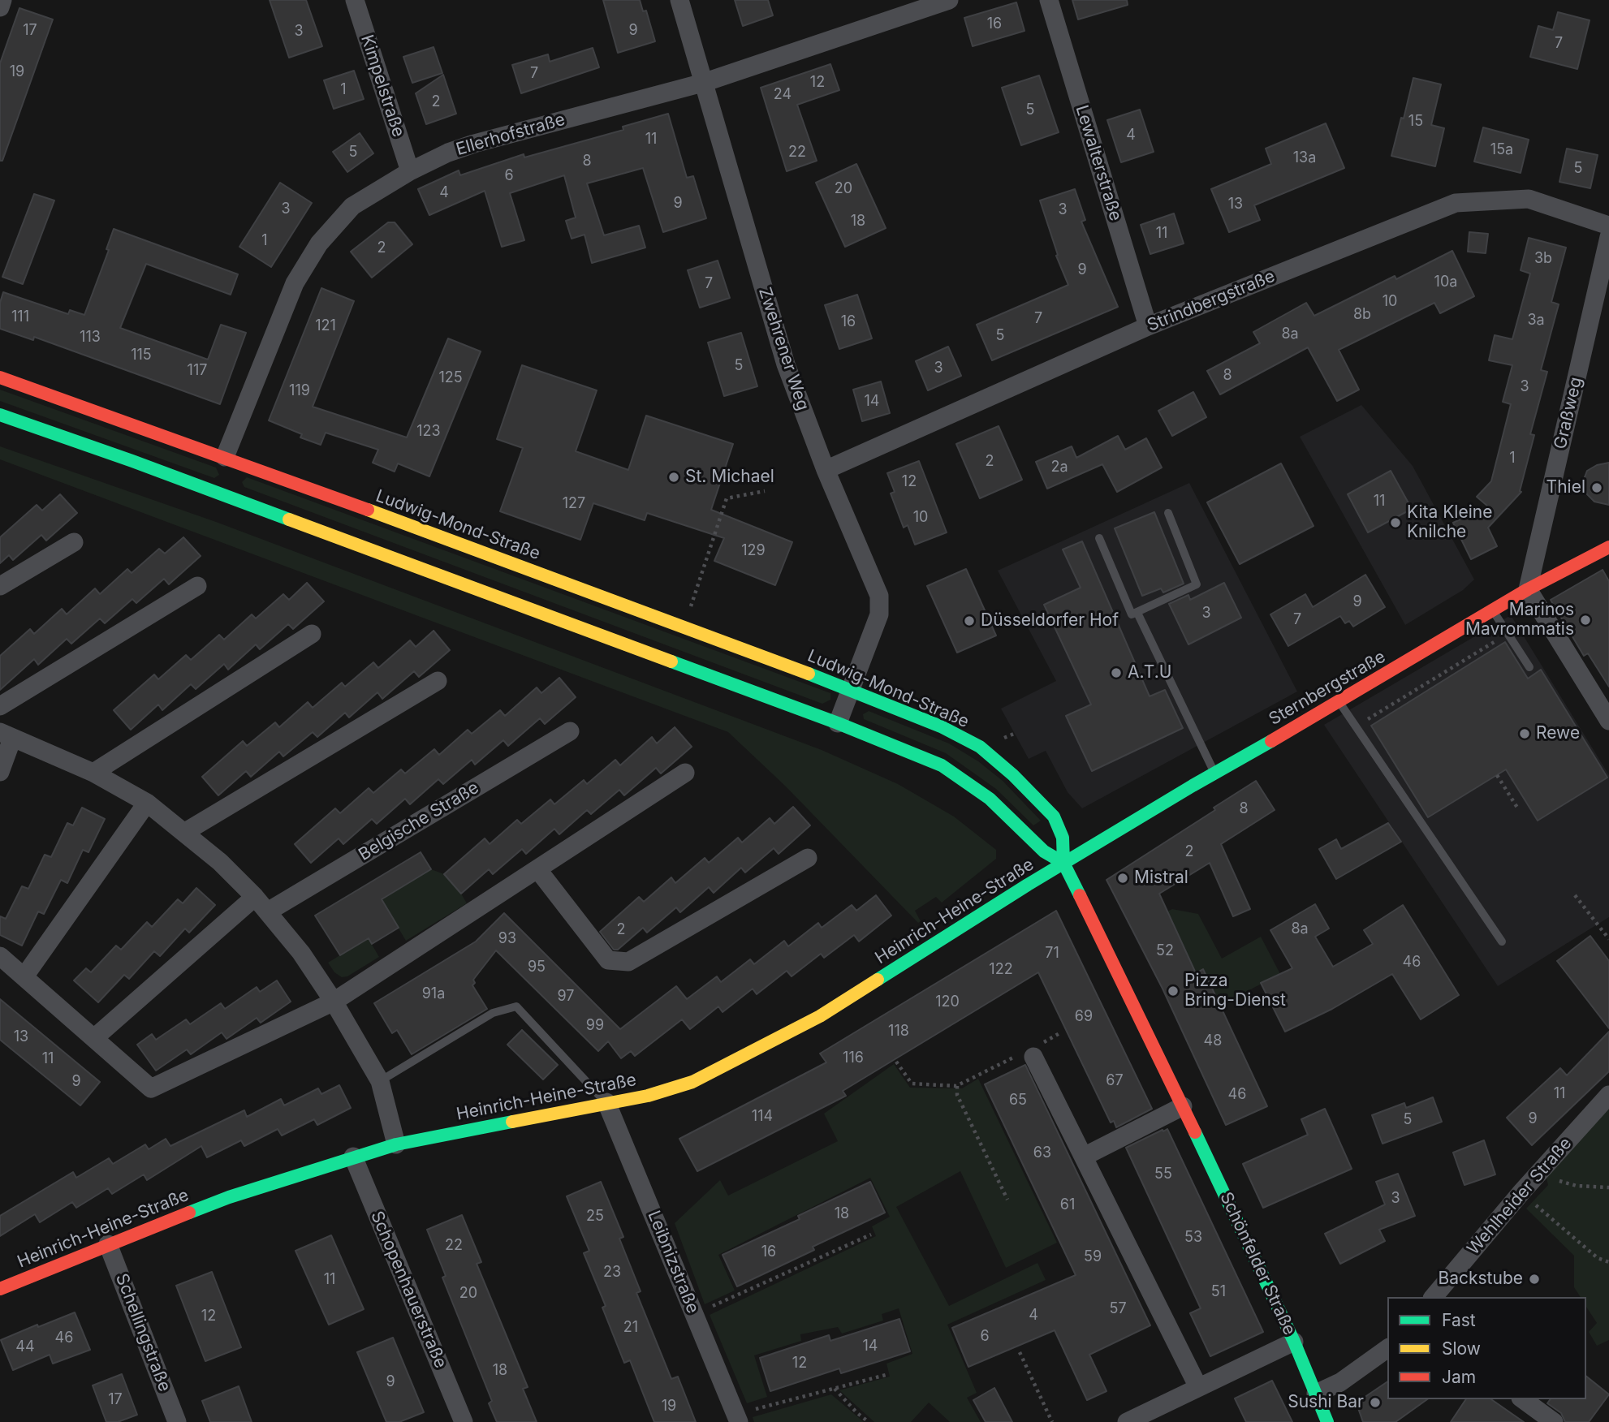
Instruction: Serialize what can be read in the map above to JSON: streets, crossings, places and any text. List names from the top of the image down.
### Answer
{
  "streets": {
    "main road": [
      "Ludwig-Mond-Straße",
      "Sternbergstraße",
      "Heinrich-Heine-Straße",
      "Schönfelder Straße"
    ],
    "street": [
      "Kimpelstraße",
      "Ellerhofstraße",
      "Lewalterstraße",
      "Strindbergstraße",
      "Zwehrener Weg",
      "Graßweg",
      "Belgische Straße",
      "Wehlheider Straße",
      "Leibnizstraße",
      "Schopenhauerstraße",
      "Schellingstraße"
    ]
  },
  "crossings": [
    ["Kimpelstraße", "Ellerhofstraße"],
    ["Ellerhofstraße", "Zwehrener Weg"],
    ["Ellerhofstraße", "Ludwig-Mond-Straße"],
    ["Lewalterstraße", "Strindbergstraße"],
    ["Strindbergstraße", "Zwehrener Weg"],
    ["Zwehrener Weg", "Ludwig-Mond-Straße"],
    ["Graßweg", "Sternbergstraße"],
    ["Ludwig-Mond-Straße", "Sternbergstraße"],
    ["Ludwig-Mond-Straße", "Heinrich-Heine-Straße"],
    ["Ludwig-Mond-Straße", "Schönfelder Straße"],
    ["Sternbergstraße", "Heinrich-Heine-Straße"],
    ["Sternbergstraße", "Schönfelder Straße"],
    ["Heinrich-Heine-Straße", "Leibnizstraße"],
    ["Heinrich-Heine-Straße", "Schönfelder Straße"],
    ["Heinrich-Heine-Straße", "Schopenhauerstraße"],
    ["Heinrich-Heine-Straße", "Schellingstraße"]
  ],
  "places": [
    "St. Michael",
    "Thiel",
    "Kita Kleine Knilche",
    "Marinos Mavrommatis",
    "Düsseldorfer Hof",
    "A.T.U",
    "Rewe",
    "Mistral",
    "Pizza Bring-Dienst",
    "Backstube",
    "Sushi Bar"
  ],
  "house_numbers": [
    "16",
    "17",
    "9",
    "3",
    "7",
    "19",
    "7",
    "12",
    "1",
    "24",
    "2",
    "5",
    "15",
    "4",
    "11",
    "15a",
    "5",
    "22",
    "13a",
    "8",
    "5",
    "6",
    "20",
    "4",
    "9",
    "13",
    "3",
    "3",
    "18",
    "11",
    "1",
    "2",
    "3b",
    "9",
    "10a",
    "7",
    "10",
    "8b",
    "111",
    "7",
    "3a",
    "16",
    "121",
    "8a",
    "5",
    "113",
    "115",
    "5",
    "3",
    "117",
    "8",
    "125",
    "3",
    "119",
    "14",
    "123",
    "1",
    "2",
    "2a",
    "12",
    "11",
    "127",
    "10",
    "129",
    "9",
    "3",
    "7",
    "8",
    "2",
    "8a",
    "2",
    "93",
    "52",
    "71",
    "46",
    "95",
    "122",
    "91a",
    "97",
    "120",
    "69",
    "99",
    "118",
    "13",
    "48",
    "116",
    "11",
    "67",
    "9",
    "11",
    "46",
    "65",
    "114",
    "9",
    "5",
    "63",
    "55",
    "3",
    "61",
    "18",
    "25",
    "53",
    "22",
    "16",
    "59",
    "23",
    "11",
    "51",
    "20",
    "57",
    "4",
    "12",
    "21",
    "6",
    "46",
    "14",
    "44",
    "12",
    "18",
    "9",
    "17",
    "19"
  ],
  "legend": ["Fast", "Slow", "Jam"]
}
